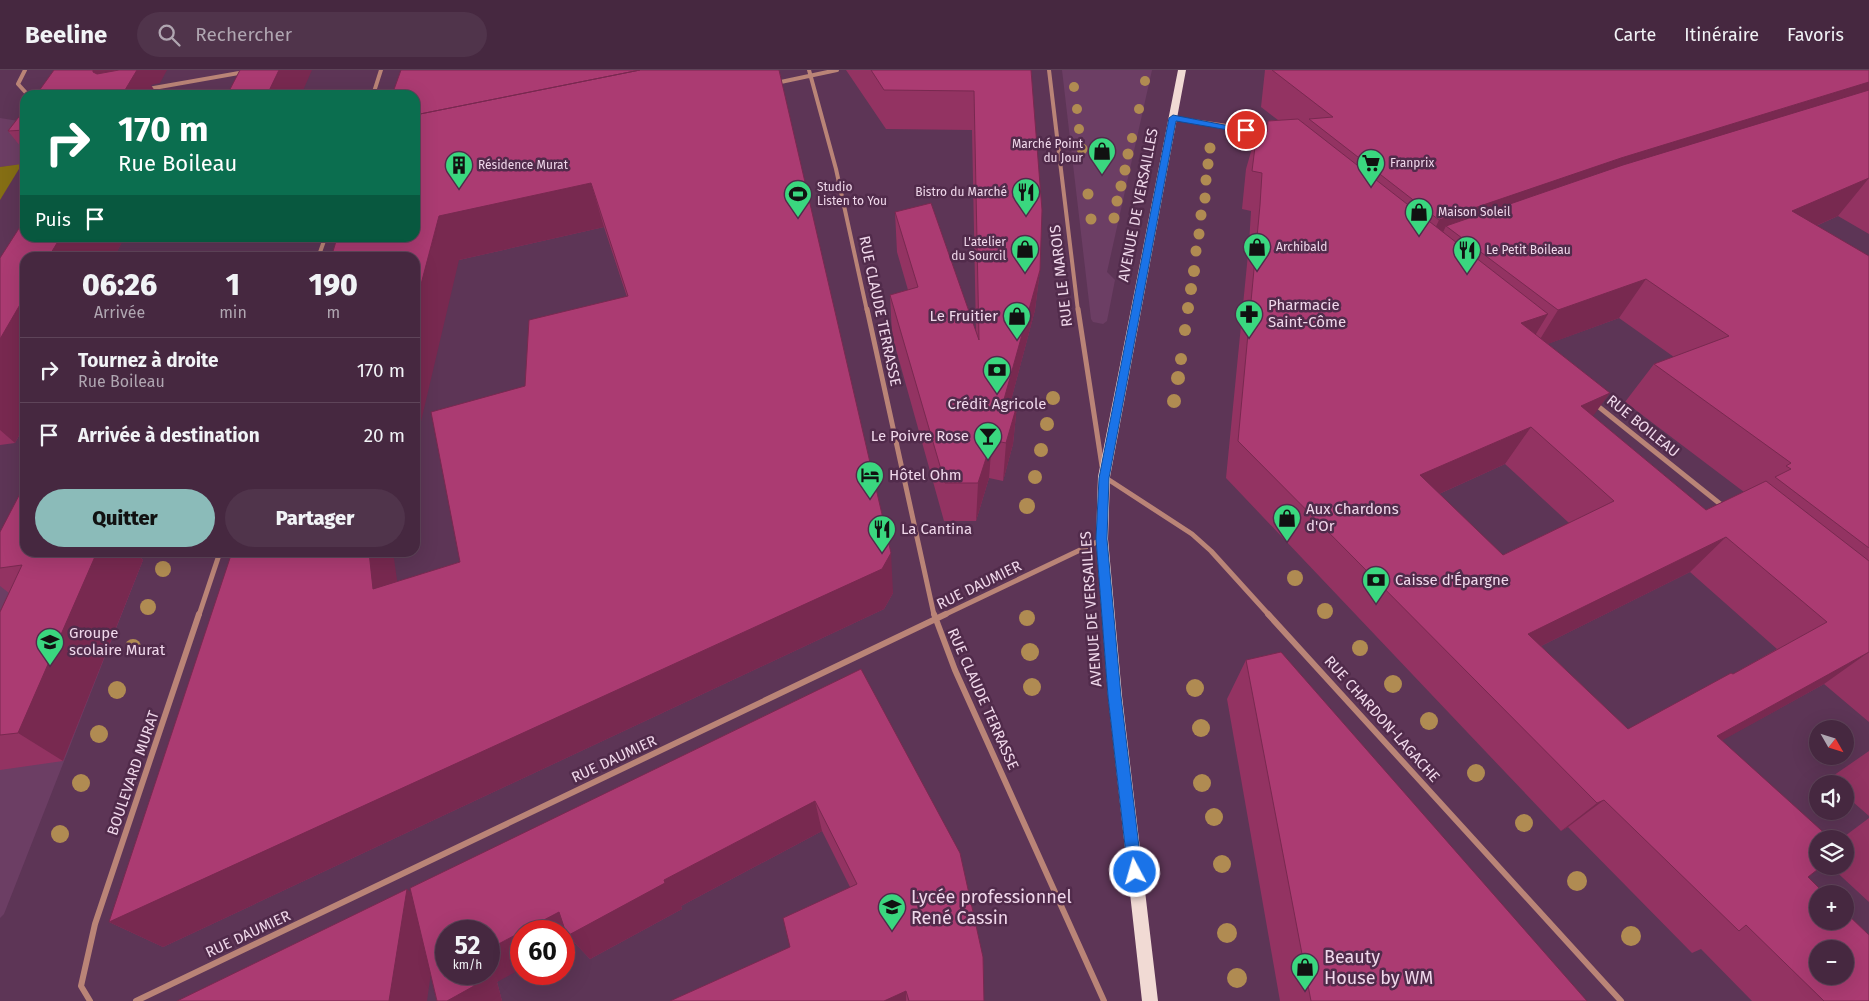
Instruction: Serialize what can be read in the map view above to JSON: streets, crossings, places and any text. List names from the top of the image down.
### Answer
{
  "streets": {
    "main road": ["AVENUE DE VERSAILLES"],
    "street": [
      "RUE LE MAROIS",
      "RUE CLAUDE TERRASSE",
      "RUE BOILEAU",
      "RUE DAUMIER",
      "RUE CHARDON-LAGACHE",
      "BOULEVARD MURAT"
    ]
  },
  "crossings": [
    ["AVENUE DE VERSAILLES", "RUE LE MAROIS"],
    ["AVENUE DE VERSAILLES", "RUE DAUMIER"],
    ["AVENUE DE VERSAILLES", "RUE CHARDON-LAGACHE"],
    ["RUE LE MAROIS", "RUE CHARDON-LAGACHE"],
    ["RUE CLAUDE TERRASSE", "RUE DAUMIER"]
  ],
  "places": {
    "shop": [
      "Marché Point du Jour",
      "Maison Soleil",
      "Archibald",
      "L'atelier du Sourcil",
      "Le Fruitier",
      "Aux Chardons d'Or",
      "Beauty House by WM"
    ],
    "supermarket": ["Franprix"],
    "building": ["Résidence Murat"],
    "restaurant": ["Bistro du Marché", "Le Petit Boileau", "La Cantina"],
    "sports": ["Studio Listen to You"],
    "pharmacy": ["Pharmacie Saint-Côme"],
    "bank": ["Crédit Agricole", "Caisse d'Épargne"],
    "bar": ["Le Poivre Rose"],
    "hotel": ["Hôtel Ohm"],
    "school or university": ["Groupe scolaire Murat", "Lycée professionnel René Cassin"]
  },
  "north": "bottom right",
  "page": {
    "header": "Beeline",
    "search": "Rechercher",
    "nav": ["Carte", "Itinéraire", "Favoris"],
    "turn": ["170 m", "Rue Boileau"],
    "then": "Puis",
    "eta": [
      "06:26",
      "Arrivée",
      "1",
      "min",
      "190",
      "m"
    ],
    "list": [
      {
        "name": "Tournez à droite",
        "note": "Rue Boileau",
        "value": "170 m"
      },
      {
        "name": "Arrivée à destination",
        "value": "20 m"
      }
    ],
    "buttons": ["Quitter", "Partager"],
    "map_buttons": ["+", "−"],
    "speed": "52 km/h",
    "limit": "60"
  }
}
